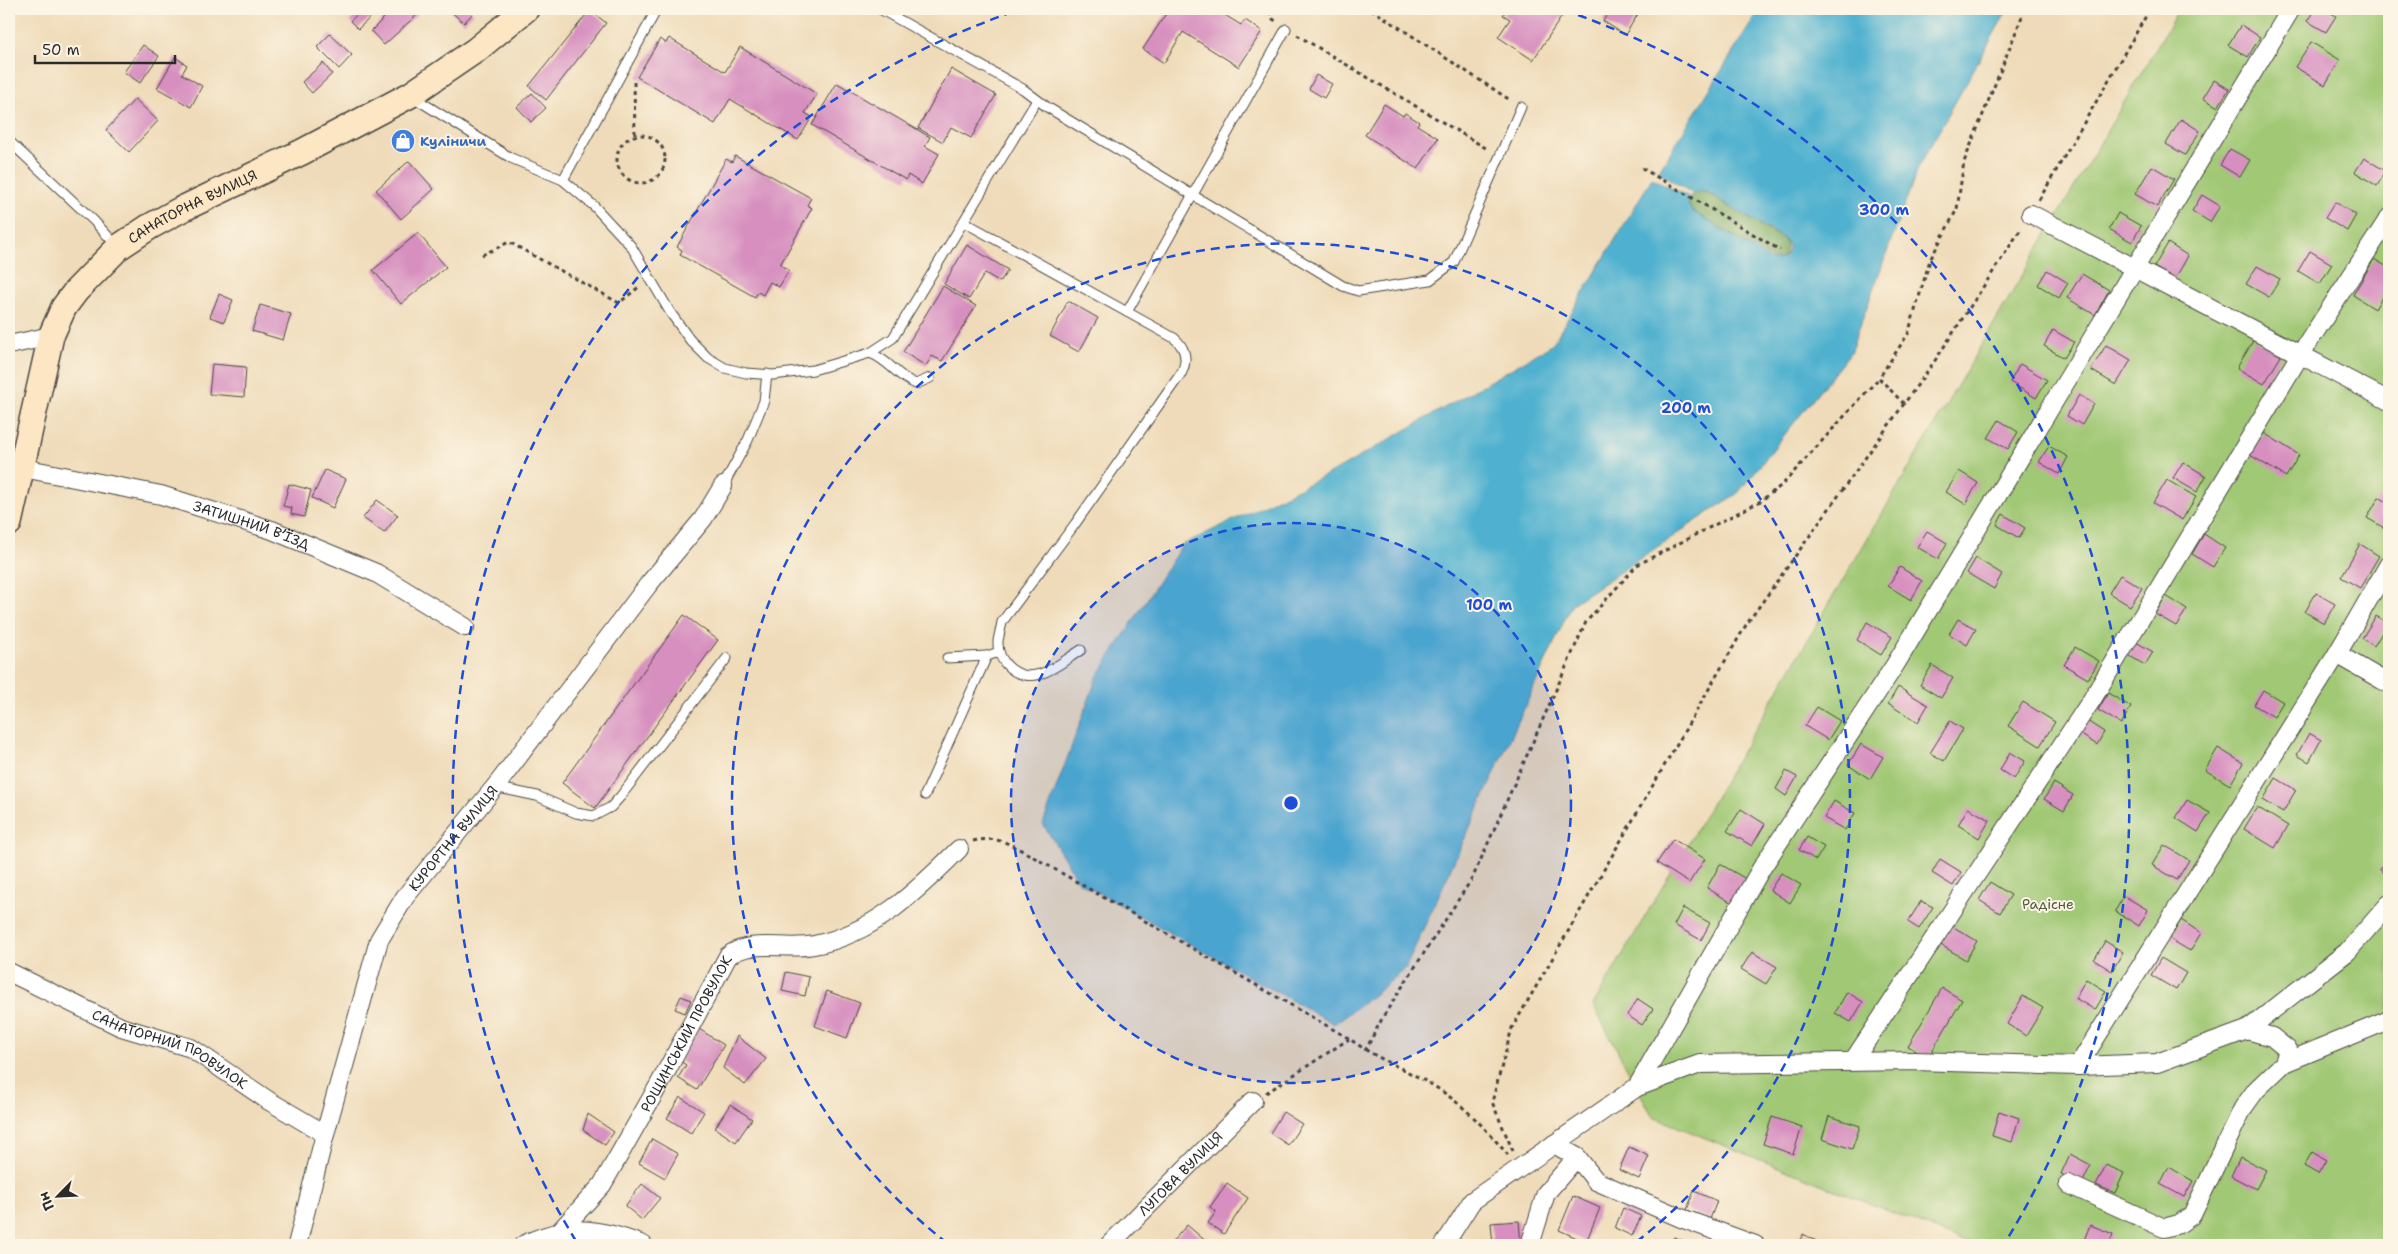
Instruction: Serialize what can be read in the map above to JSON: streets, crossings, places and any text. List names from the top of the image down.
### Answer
{
  "streets": {
    "street": [
      "САНАТОРНА ВУЛИЦЯ",
      "ЗАТИШНИЙ В’ЇЗД",
      "КУРОРТНА ВУЛИЦЯ",
      "РОЩИНСЬКИЙ ПРОВУЛОК",
      "САНАТОРНИЙ ПРОВУЛОК",
      "ЛУГОВА ВУЛИЦЯ"
    ]
  },
  "crossings": [
    ["САНАТОРНА ВУЛИЦЯ", "ЗАТИШНИЙ В’ЇЗД"],
    ["КУРОРТНА ВУЛИЦЯ", "САНАТОРНИЙ ПРОВУЛОК"]
  ],
  "parks": ["Радісне"],
  "places": {
    "shop": ["Куліничи"]
  },
  "scale_bar": "50 m",
  "north": "bottom left",
  "rings": ["300 m", "200 m", "100 m"]
}
